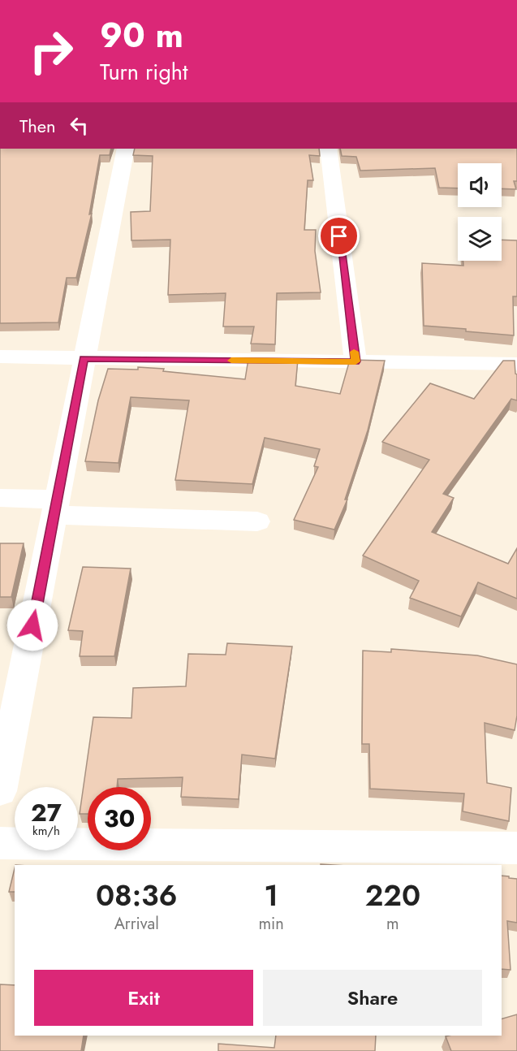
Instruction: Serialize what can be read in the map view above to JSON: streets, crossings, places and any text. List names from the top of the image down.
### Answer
{
  "page": {
    "turn": ["90 m", "Turn right"],
    "then": "Then",
    "speed": "27 km/h",
    "limit": "30",
    "eta": [
      "08:36",
      "Arrival",
      "1",
      "min",
      "220",
      "m"
    ],
    "buttons": ["Exit", "Share"]
  }
}
